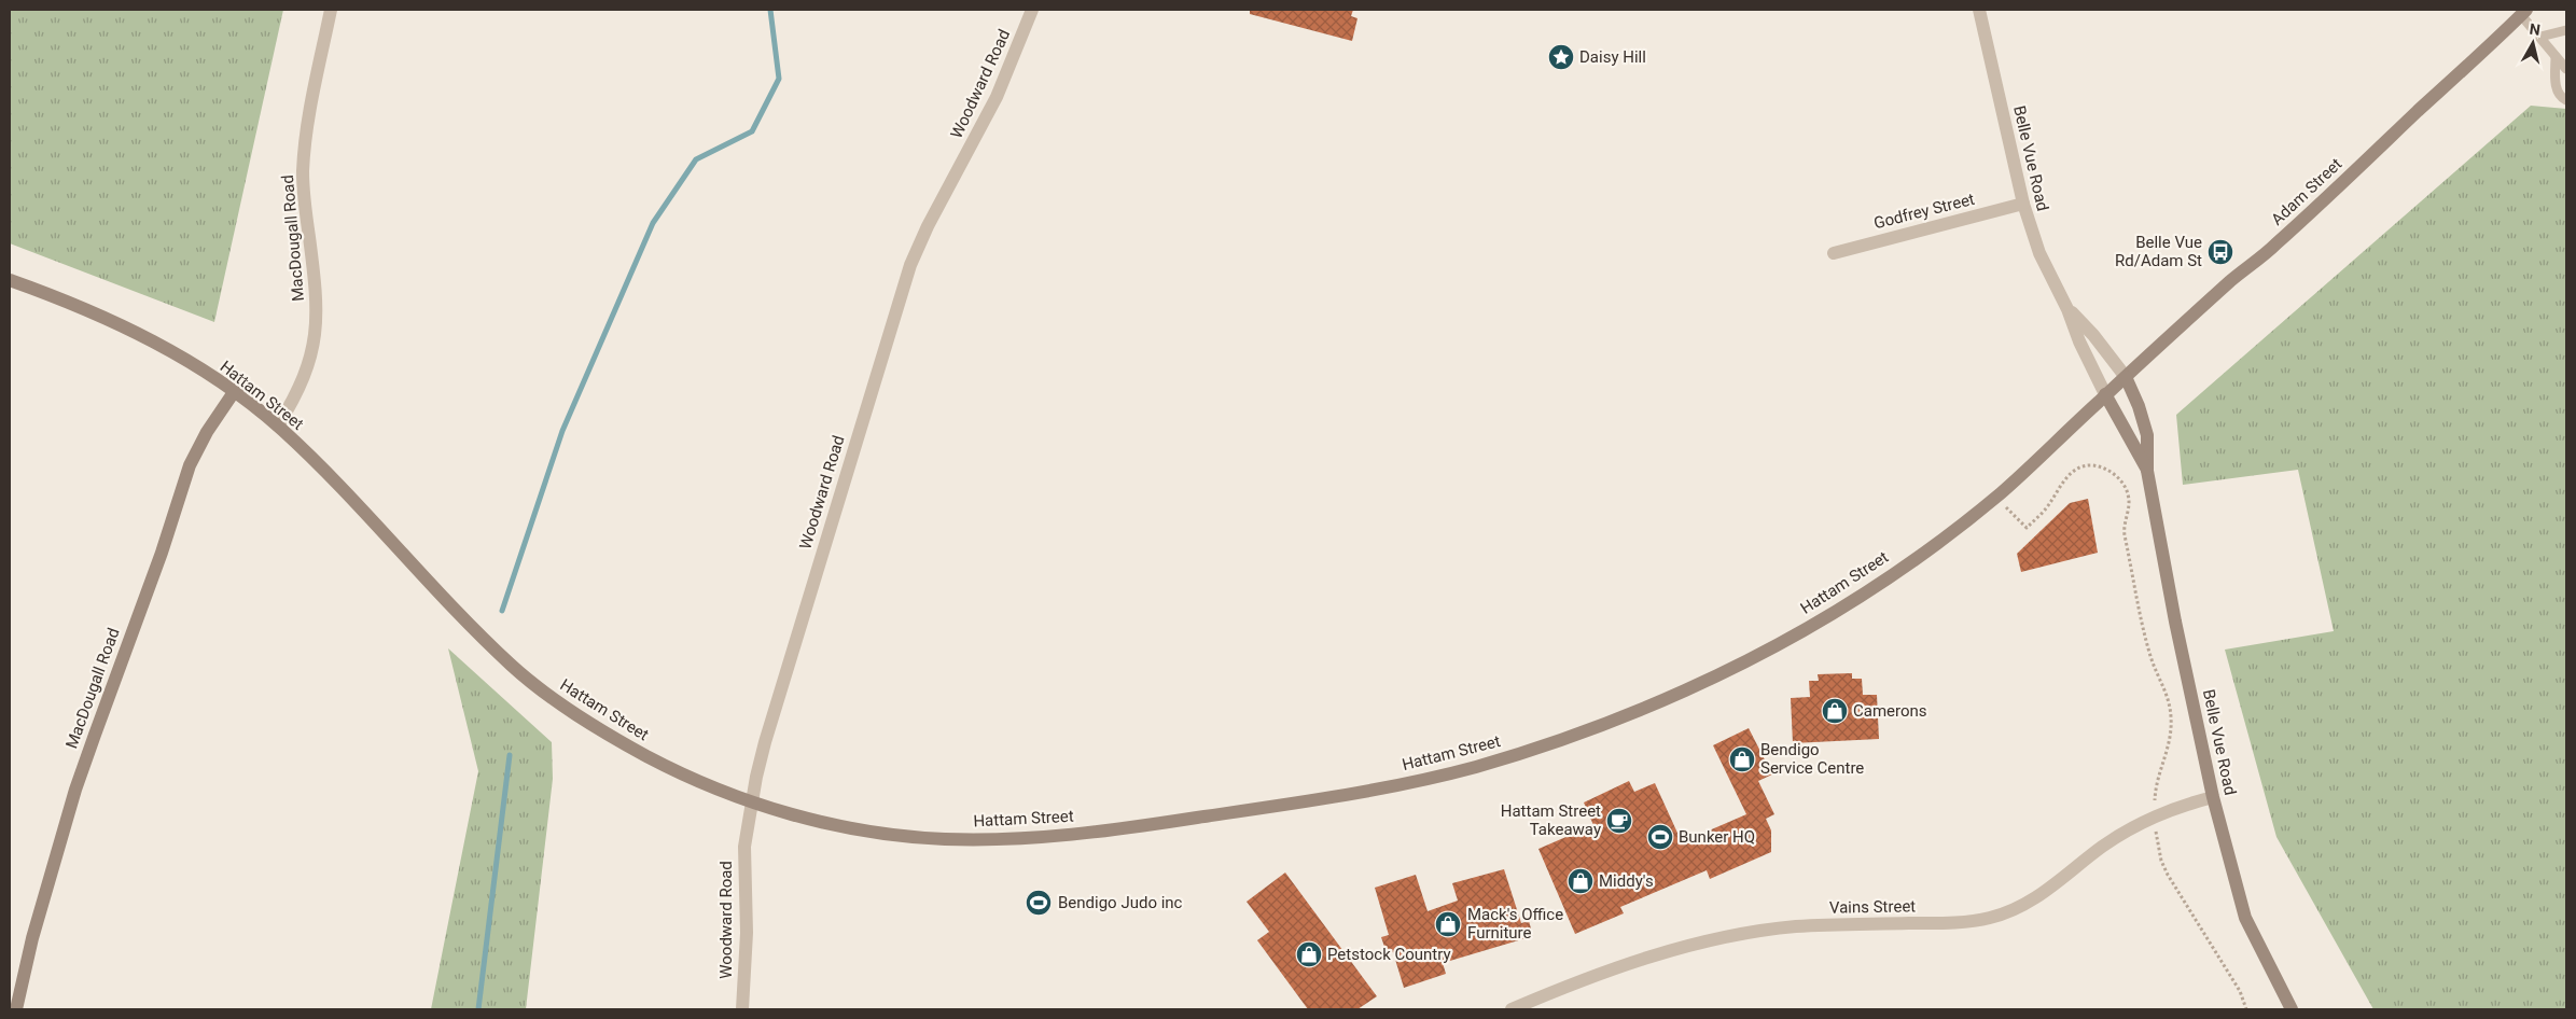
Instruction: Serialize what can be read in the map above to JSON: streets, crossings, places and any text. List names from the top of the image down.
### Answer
{
  "streets": {
    "main road": [
      "Belle Vue Road",
      "Adam Street",
      "MacDougall Road",
      "Hattam Street"
    ],
    "street": ["Woodward Road", "Godfrey Street", "Vains Street"]
  },
  "crossings": [
    ["Woodward Road", "Hattam Street"],
    ["Belle Vue Road", "Adam Street"],
    ["Belle Vue Road", "Godfrey Street"],
    ["Belle Vue Road", "Hattam Street"],
    ["Belle Vue Road", "Vains Street"],
    ["Adam Street", "Hattam Street"],
    ["MacDougall Road", "Hattam Street"]
  ],
  "places": {
    "place": ["Daisy Hill"],
    "bus stop": ["Belle Vue Rd/Adam St"],
    "shop": [
      "Camerons",
      "Bendigo Service Centre",
      "Middy's",
      "Mack's Office Furniture",
      "Petstock Country"
    ],
    "cafe": ["Hattam Street Takeaway"],
    "sports": ["Bunker HQ", "Bendigo Judo inc"]
  },
  "north": "top"
}
